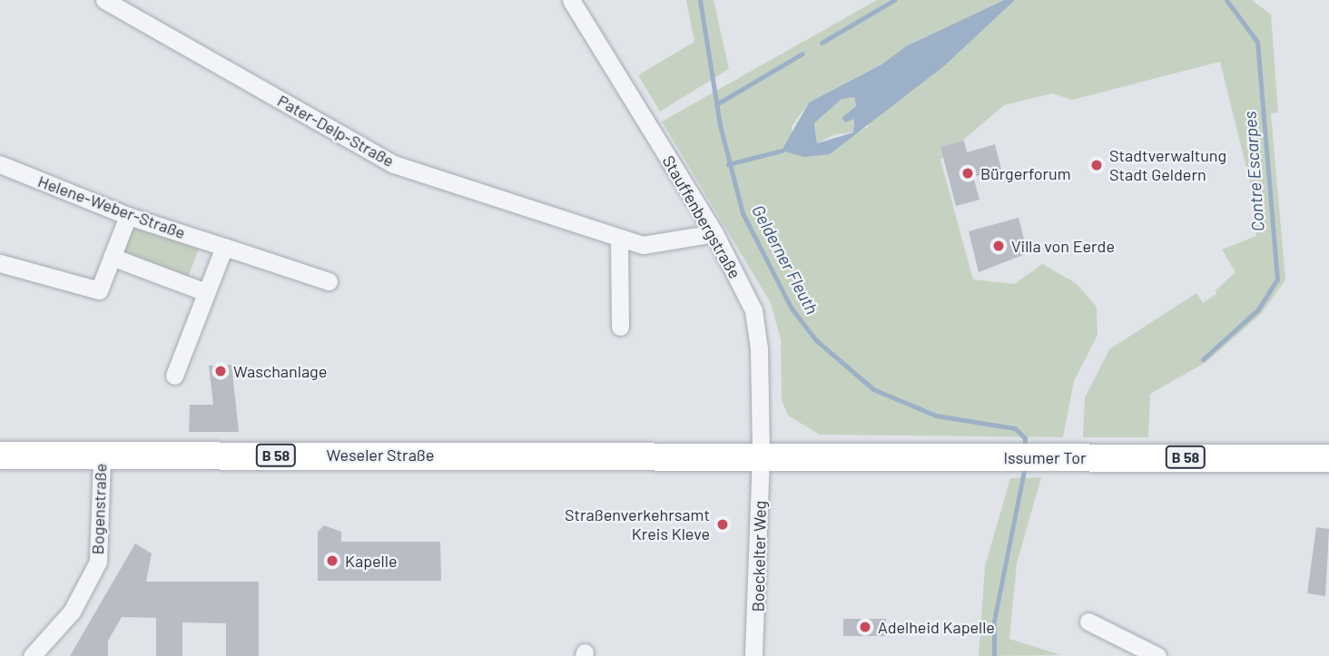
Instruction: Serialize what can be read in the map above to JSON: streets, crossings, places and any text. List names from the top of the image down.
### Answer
{
  "streets": {
    "main road": ["Weseler Straße", "B 58", "Issumer Tor"],
    "street": [
      "Pater-Delp-Straße",
      "Helene-Weber-Straße",
      "Stauffenbergstraße",
      "Bogenstraße",
      "Boeckelter Weg"
    ]
  },
  "crossings": [
    ["Pater-Delp-Straße", "Stauffenbergstraße"],
    ["Stauffenbergstraße", "Weseler Straße"],
    ["Stauffenbergstraße", "Issumer Tor"],
    ["Stauffenbergstraße", "Boeckelter Weg"],
    ["Weseler Straße", "Issumer Tor"],
    ["Weseler Straße", "Bogenstraße"],
    ["Weseler Straße", "Boeckelter Weg"],
    ["Issumer Tor", "Boeckelter Weg"]
  ],
  "water": ["Contre Escarpes", "Gelderner Fleuth"],
  "places": [
    "Stadtverwaltung Stadt Geldern",
    "Bürgerforum",
    "Villa von Eerde",
    "Waschanlage",
    "Straßenverkehrsamt Kreis Kleve",
    "Kapelle",
    "Adelheid Kapelle"
  ]
}
